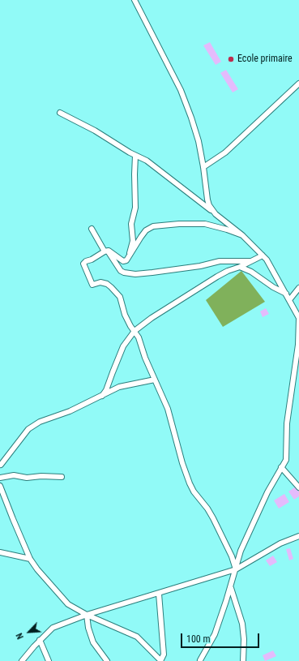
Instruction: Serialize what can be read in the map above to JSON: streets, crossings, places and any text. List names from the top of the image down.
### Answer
{
  "places": ["Ecole primaire"],
  "scale_bar": "100 m",
  "north": "bottom left"
}
